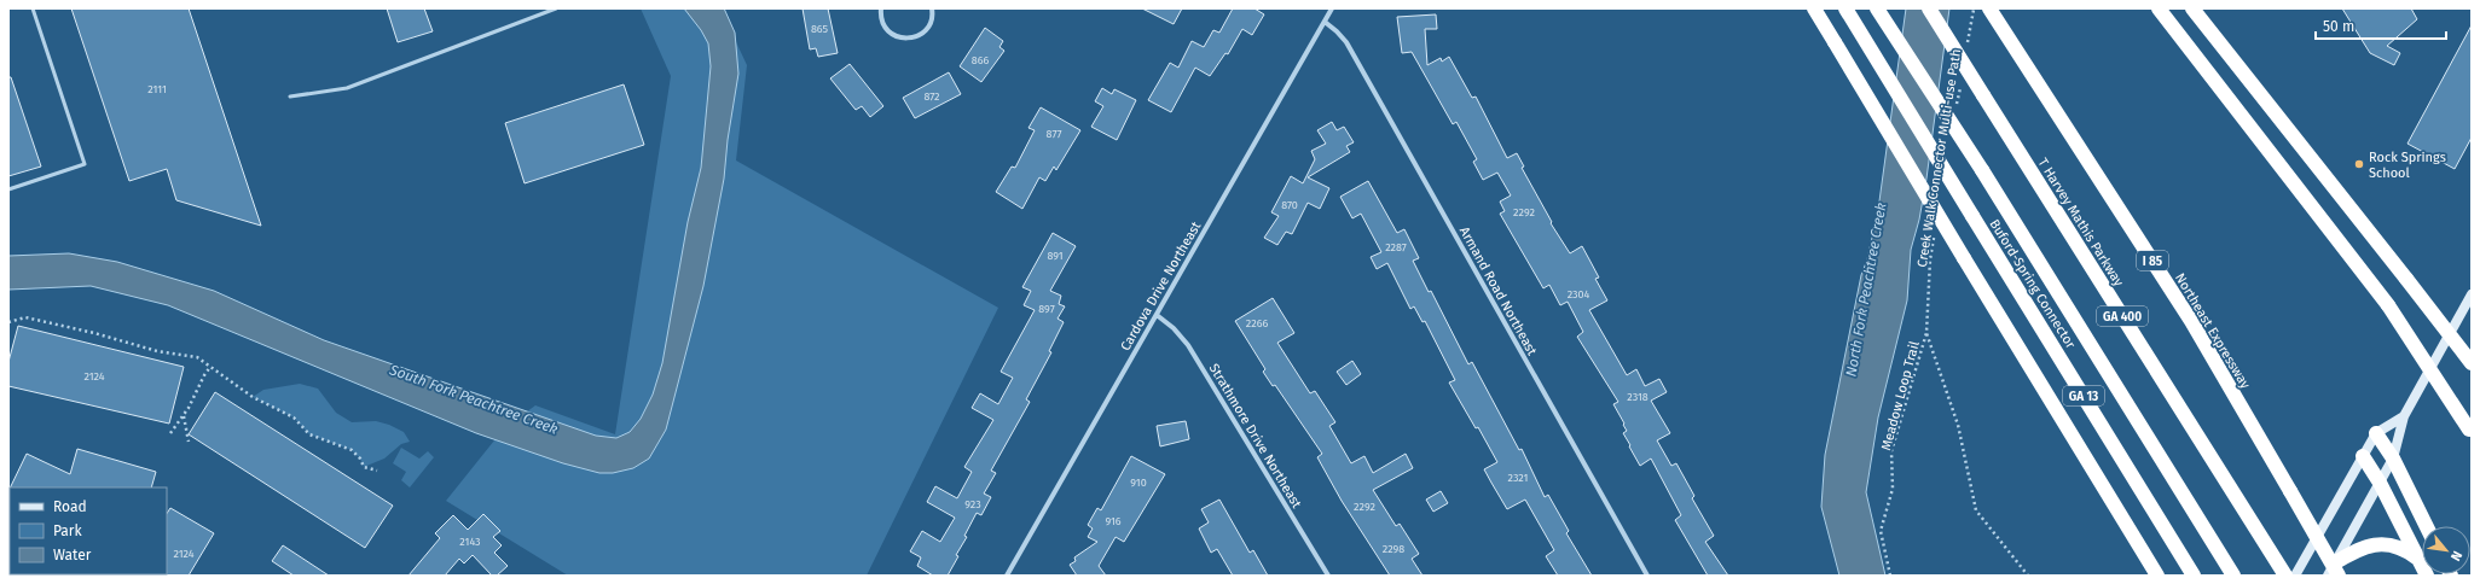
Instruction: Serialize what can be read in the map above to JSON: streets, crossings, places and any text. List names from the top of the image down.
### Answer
{
  "streets": {
    "highway": [
      "T Harvey Mathis Parkway",
      "I 85",
      "Buford-Spring Connector",
      "GA 400",
      "Northeast Expressway",
      "GA 13"
    ],
    "street": ["Cardova Drive Northeast", "Armand Road Northeast", "Strathmore Drive Northeast"],
    "path": ["Creek Walk Connector Multi-use Path", "Meadow Loop Trail"]
  },
  "crossings": [
    ["Creek Walk Connector Multi-use Path", "Meadow Loop Trail"],
    ["Cardova Drive Northeast", "Armand Road Northeast"],
    ["Cardova Drive Northeast", "Strathmore Drive Northeast"]
  ],
  "water": ["North Fork Peachtree Creek", "South Fork Peachtree Creek"],
  "places": ["Rock Springs School"],
  "house_numbers": [
    "865",
    "866",
    "2111",
    "872",
    "877",
    "870",
    "2292",
    "2287",
    "891",
    "2304",
    "897",
    "2266",
    "2124",
    "2318",
    "2321",
    "910",
    "923",
    "2292",
    "916",
    "2143",
    "2298",
    "2124"
  ],
  "legend": ["Road", "Park", "Water"],
  "scale_bar": "50 m",
  "north": "bottom right"
}
